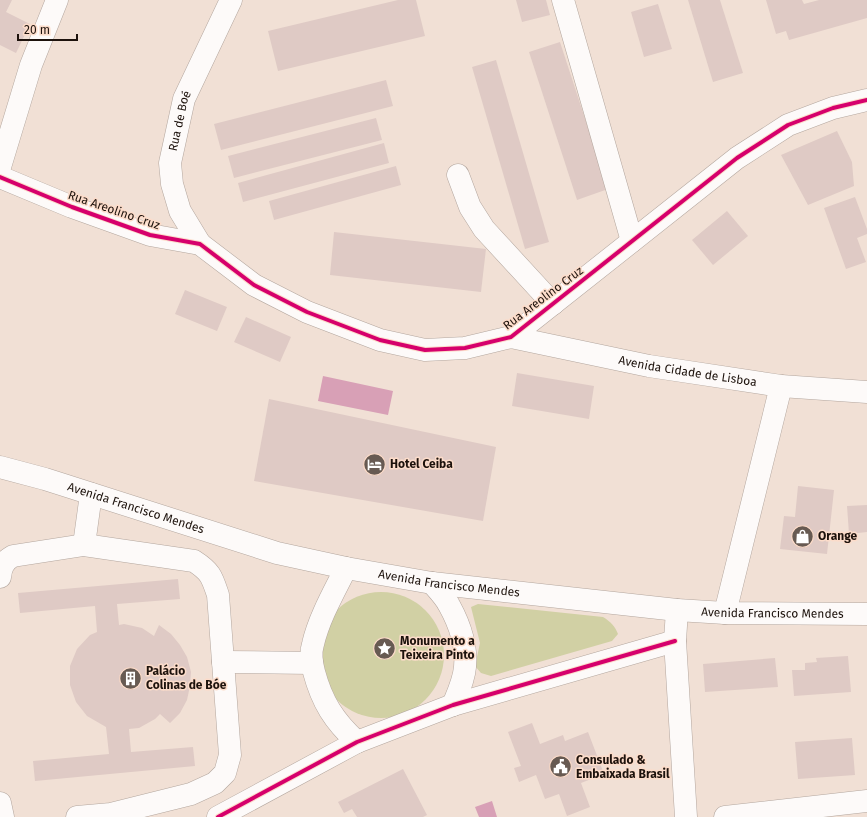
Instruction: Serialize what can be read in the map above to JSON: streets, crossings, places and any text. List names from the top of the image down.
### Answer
{
  "streets": {
    "street": [
      "Rua de Boé",
      "Rua Areolino Cruz",
      "Avenida Cidade de Lisboa",
      "Avenida Francisco Mendes"
    ]
  },
  "crossings": [
    ["Rua de Boé", "Rua Areolino Cruz"],
    ["Rua Areolino Cruz", "Avenida Cidade de Lisboa"]
  ],
  "places": {
    "hotel": ["Hotel Ceiba"],
    "shop": ["Orange"],
    "place": ["Monumento a Teixeira Pinto"],
    "building": ["Palácio Colinas de Bóe"],
    "public building": ["Consulado & Embaixada Brasil"]
  },
  "scale_bar": "20 m"
}
